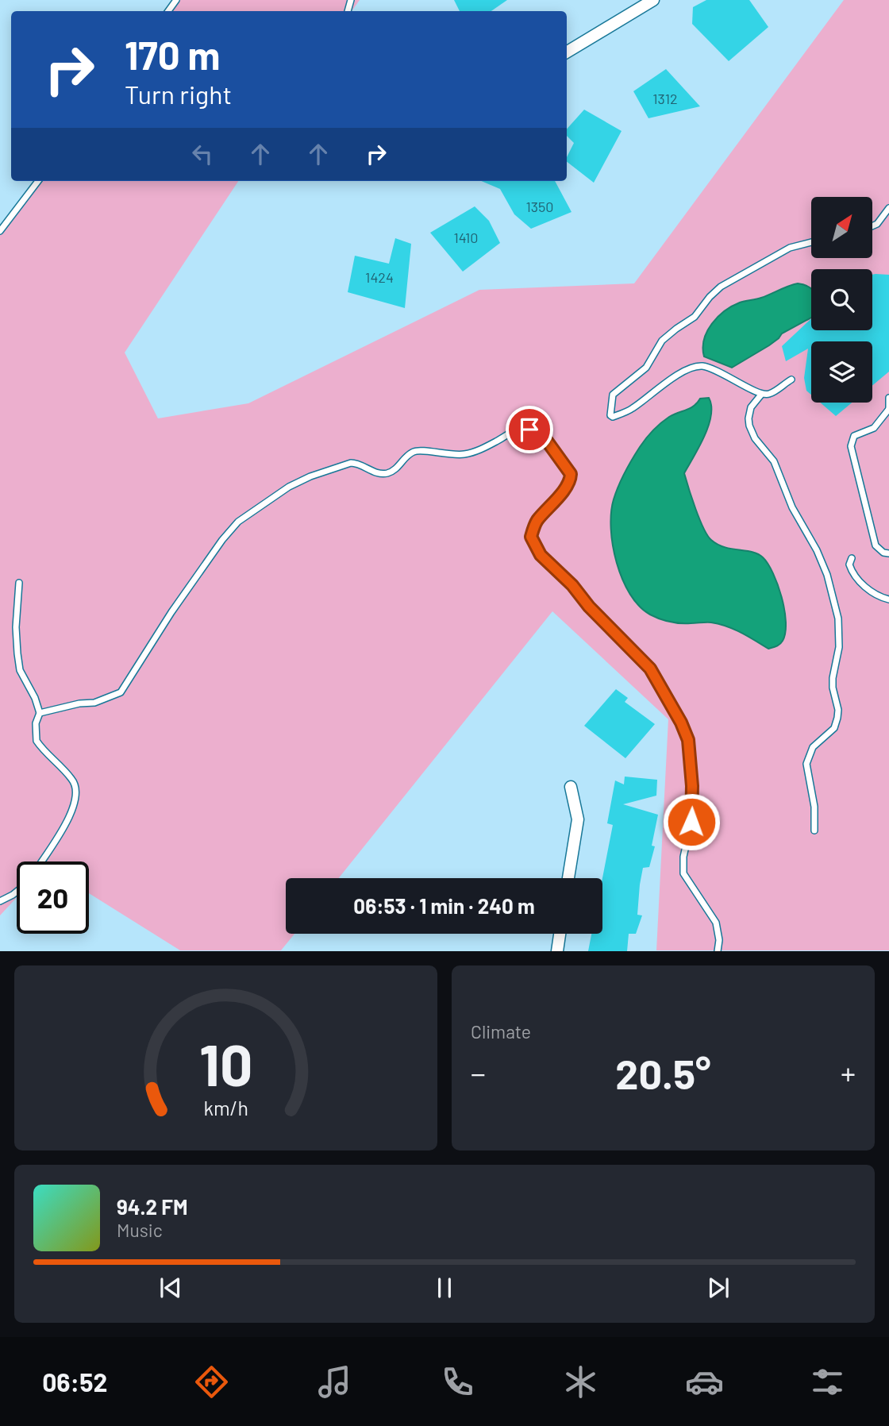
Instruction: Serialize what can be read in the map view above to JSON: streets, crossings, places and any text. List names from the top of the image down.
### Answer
{
  "house_numbers": [
    "1312",
    "1350",
    "1410",
    "1424"
  ],
  "north": "top right",
  "page": {
    "turn": ["170 m", "Turn right"],
    "limit": "20",
    "trip": "06:53 · 1 min · 240 m",
    "tile": "Climate",
    "heat": ["−", "20.5°", "+"],
    "song": ["94.2 FM", "Music"],
    "tabs": "06:52",
    "gauge": ["10", "km/h"]
  }
}
